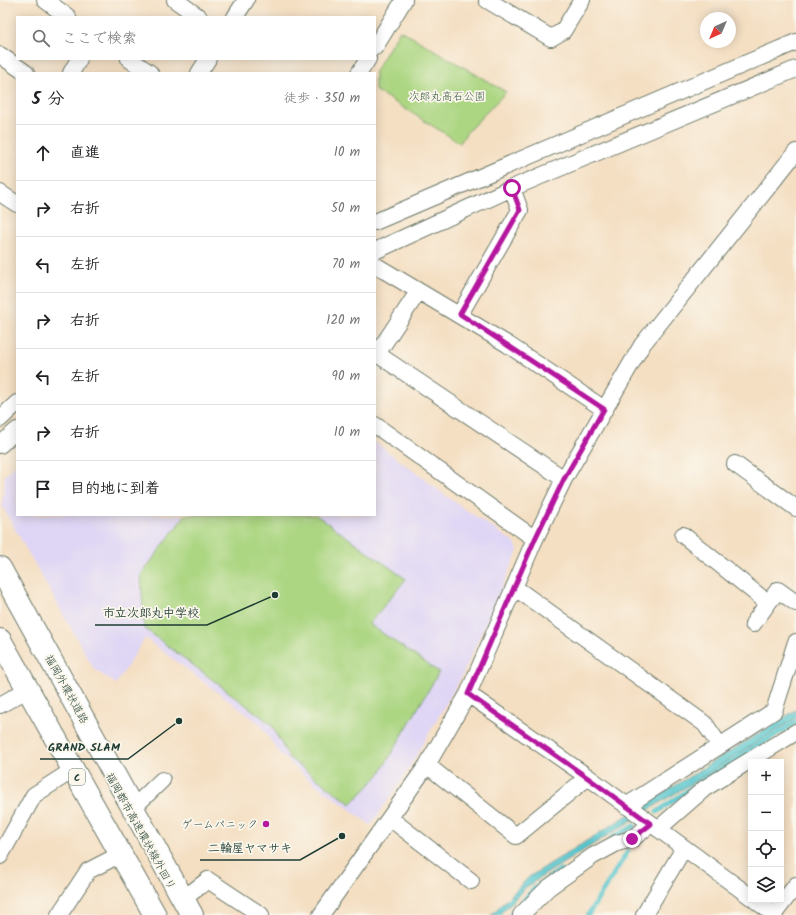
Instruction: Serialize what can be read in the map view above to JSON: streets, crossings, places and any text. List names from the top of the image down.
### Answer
{
  "streets": {
    "highway": ["福岡外環状道路", "C", "福岡都市高速環状線外回り"]
  },
  "crossings": [
    ["福岡外環状道路", "福岡都市高速環状線外回り"]
  ],
  "parks": ["次郎丸高石公園"],
  "places": [
    "市立次郎丸中学校",
    "GRAND SLAM",
    "ゲームパニック",
    "二輪屋ヤマサキ"
  ],
  "north": "bottom left",
  "page": {
    "search": "ここで検索",
    "heading": ["5 分", "徒歩 · 350 m"],
    "list": [
      ["直進", "10 m"],
      ["右折", "50 m"],
      ["左折", "70 m"],
      ["右折", "120 m"],
      ["左折", "90 m"],
      ["右折", "10 m"],
      "目的地に到着"
    ],
    "map_buttons": ["+", "−"]
  }
}
